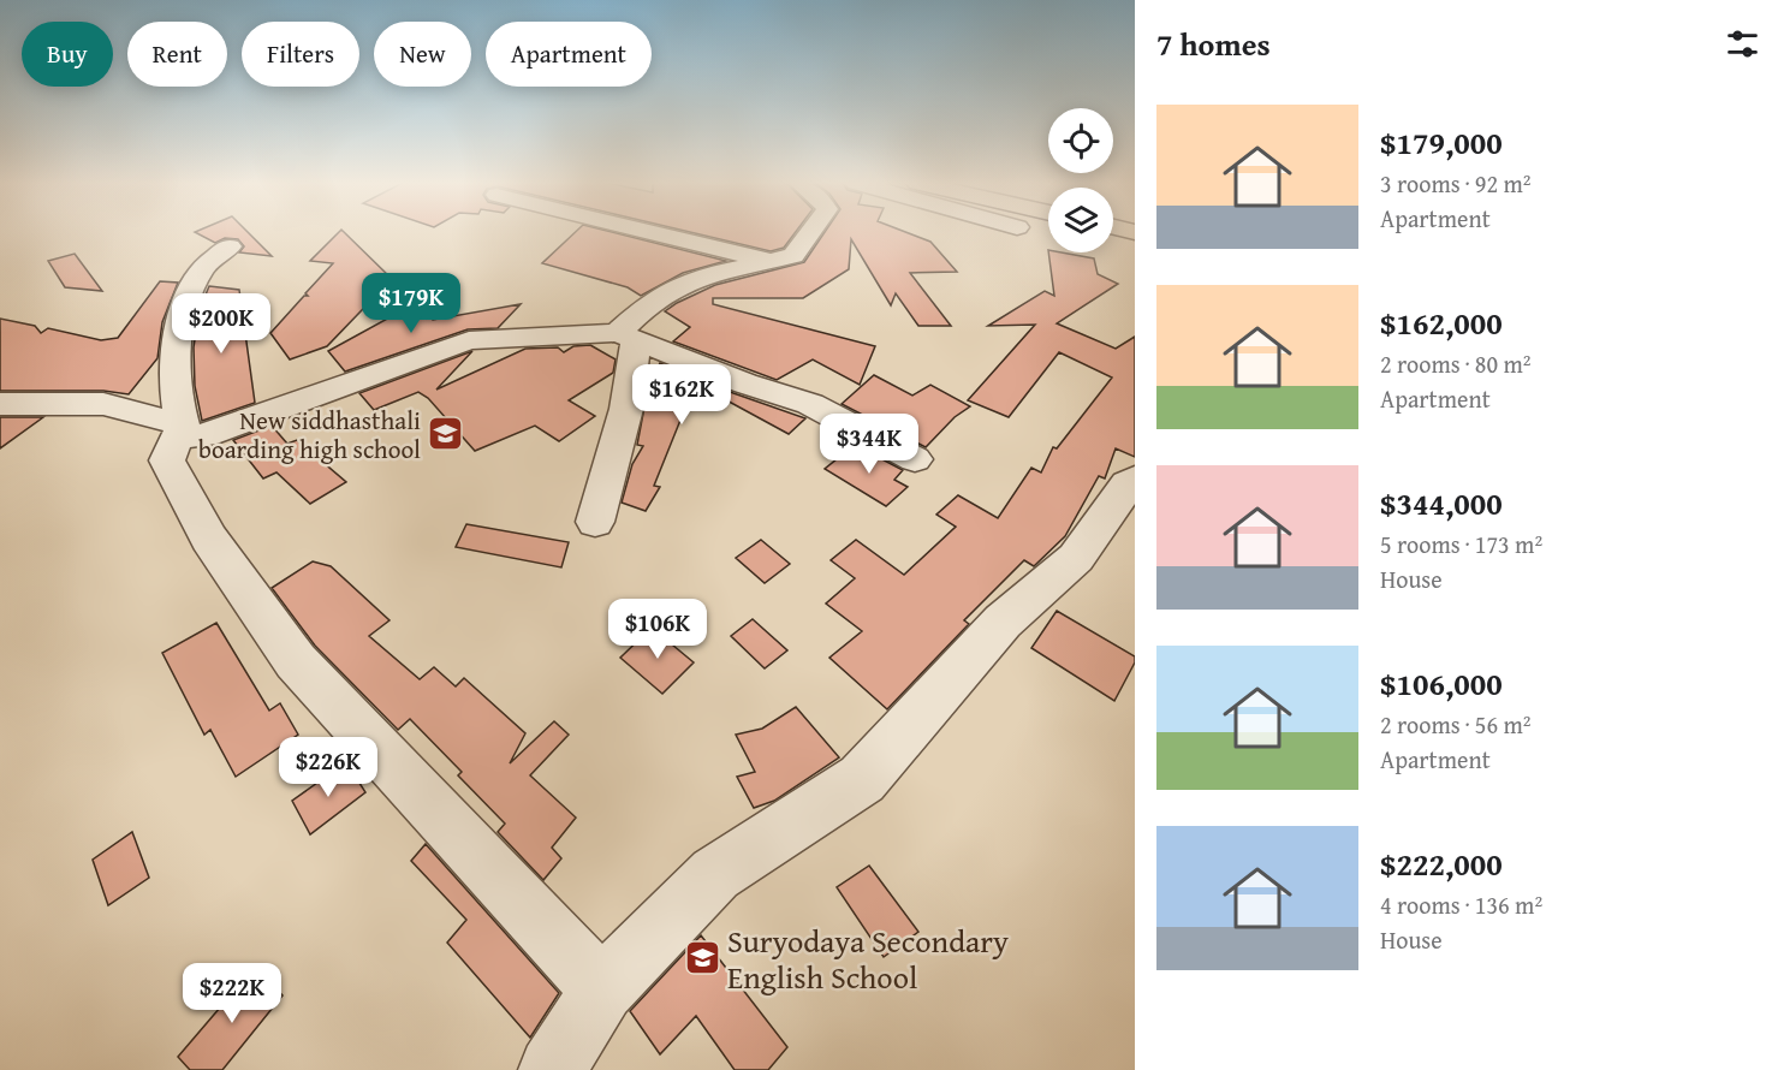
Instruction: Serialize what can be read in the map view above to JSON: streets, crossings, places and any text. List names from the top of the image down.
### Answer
{
  "places": {
    "school or university": ["New siddhasthali boarding high school", "Suryodaya Secondary English School"]
  },
  "page": {
    "heading": "7 homes",
    "chip": [
      "Buy",
      "Rent",
      "Filters",
      "New",
      "Apartment"
    ],
    "list": [
      {
        "name": "$179,000",
        "note": "3 rooms · 92 m² · Apartment"
      },
      {
        "name": "$162,000",
        "note": "2 rooms · 80 m² · Apartment"
      },
      {
        "name": "$344,000",
        "note": "5 rooms · 173 m² · House"
      },
      {
        "name": "$106,000",
        "note": "2 rooms · 56 m² · Apartment"
      },
      {
        "name": "$222,000",
        "note": "4 rooms · 136 m² · House"
      }
    ],
    "price": [
      "$179K",
      "$200K",
      "$162K",
      "$344K",
      "$106K",
      "$226K",
      "$222K"
    ]
  }
}
